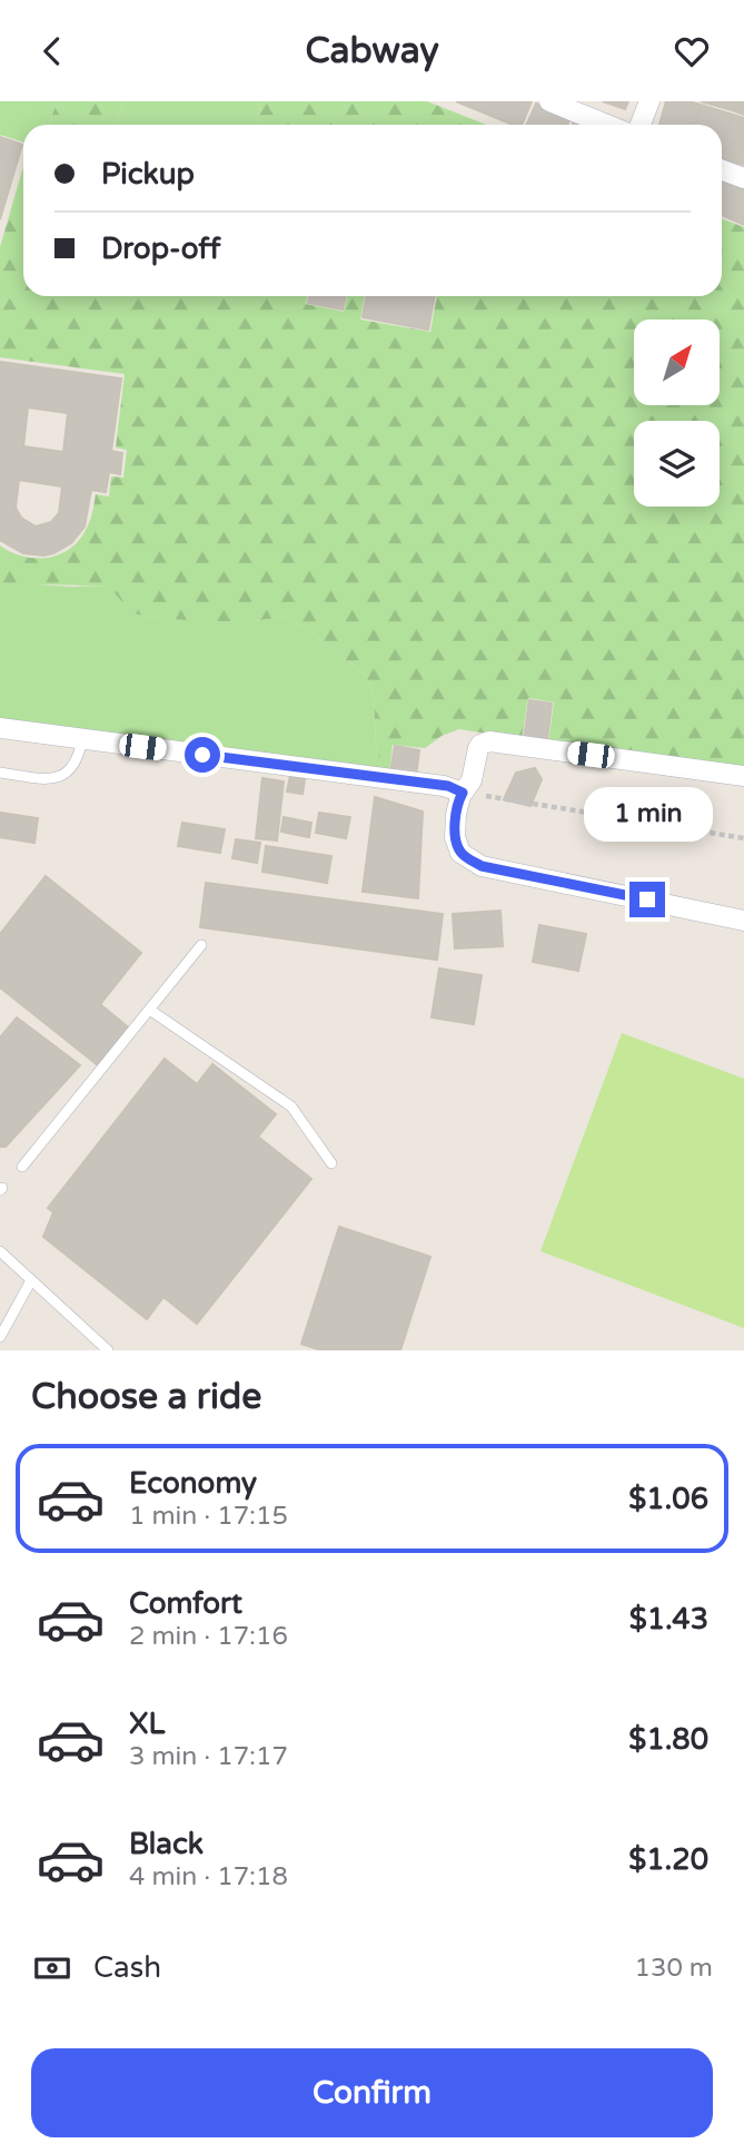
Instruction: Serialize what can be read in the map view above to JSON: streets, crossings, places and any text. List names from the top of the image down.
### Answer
{
  "north": "top right",
  "page": {
    "header": "Cabway",
    "banner": ["Pickup", "Drop-off"],
    "bubble": "1 min",
    "heading": "Choose a ride",
    "list": [
      {
        "name": "Economy",
        "note": "1 min · 17:15",
        "value": "$1.06"
      },
      {
        "name": "Comfort",
        "note": "2 min · 17:16",
        "value": "$1.43"
      },
      {
        "name": "XL",
        "note": "3 min · 17:17",
        "value": "$1.80"
      },
      {
        "name": "Black",
        "note": "4 min · 17:18",
        "value": "$1.20"
      }
    ],
    "pay": ["Cash", "130 m"],
    "buttons": "Confirm"
  }
}
